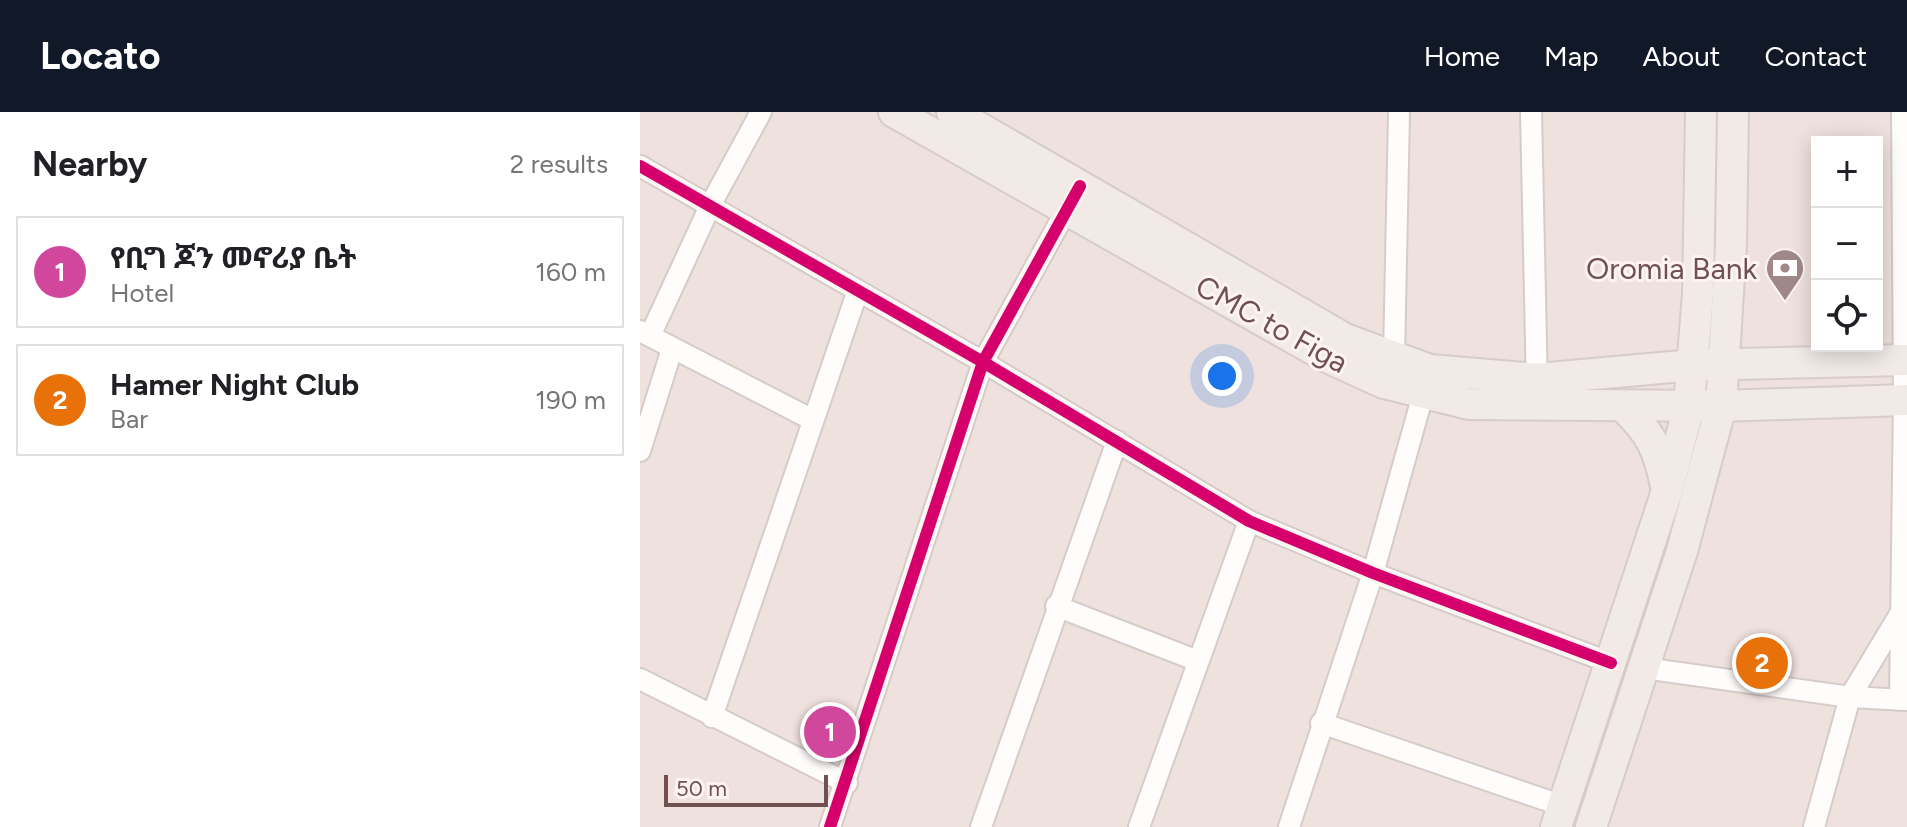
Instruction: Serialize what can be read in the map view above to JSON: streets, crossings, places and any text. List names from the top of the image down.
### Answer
{
  "places": {
    "bank": ["Oromia Bank"]
  },
  "scale_bar": "50 m",
  "page": {
    "header": "Locato",
    "nav": [
      "Home",
      "Map",
      "About",
      "Contact"
    ],
    "heading": ["Nearby", "2 results"],
    "map_buttons": ["+", "−"],
    "list": [
      {
        "mark": "1",
        "name": "የቢግ ጆን መኖሪያ ቤት",
        "note": "Hotel",
        "value": "160 m"
      },
      {
        "mark": "2",
        "name": "Hamer Night Club",
        "note": "Bar",
        "value": "190 m"
      }
    ],
    "pins": ["2", "1"],
    "scale": "50 m"
  }
}
